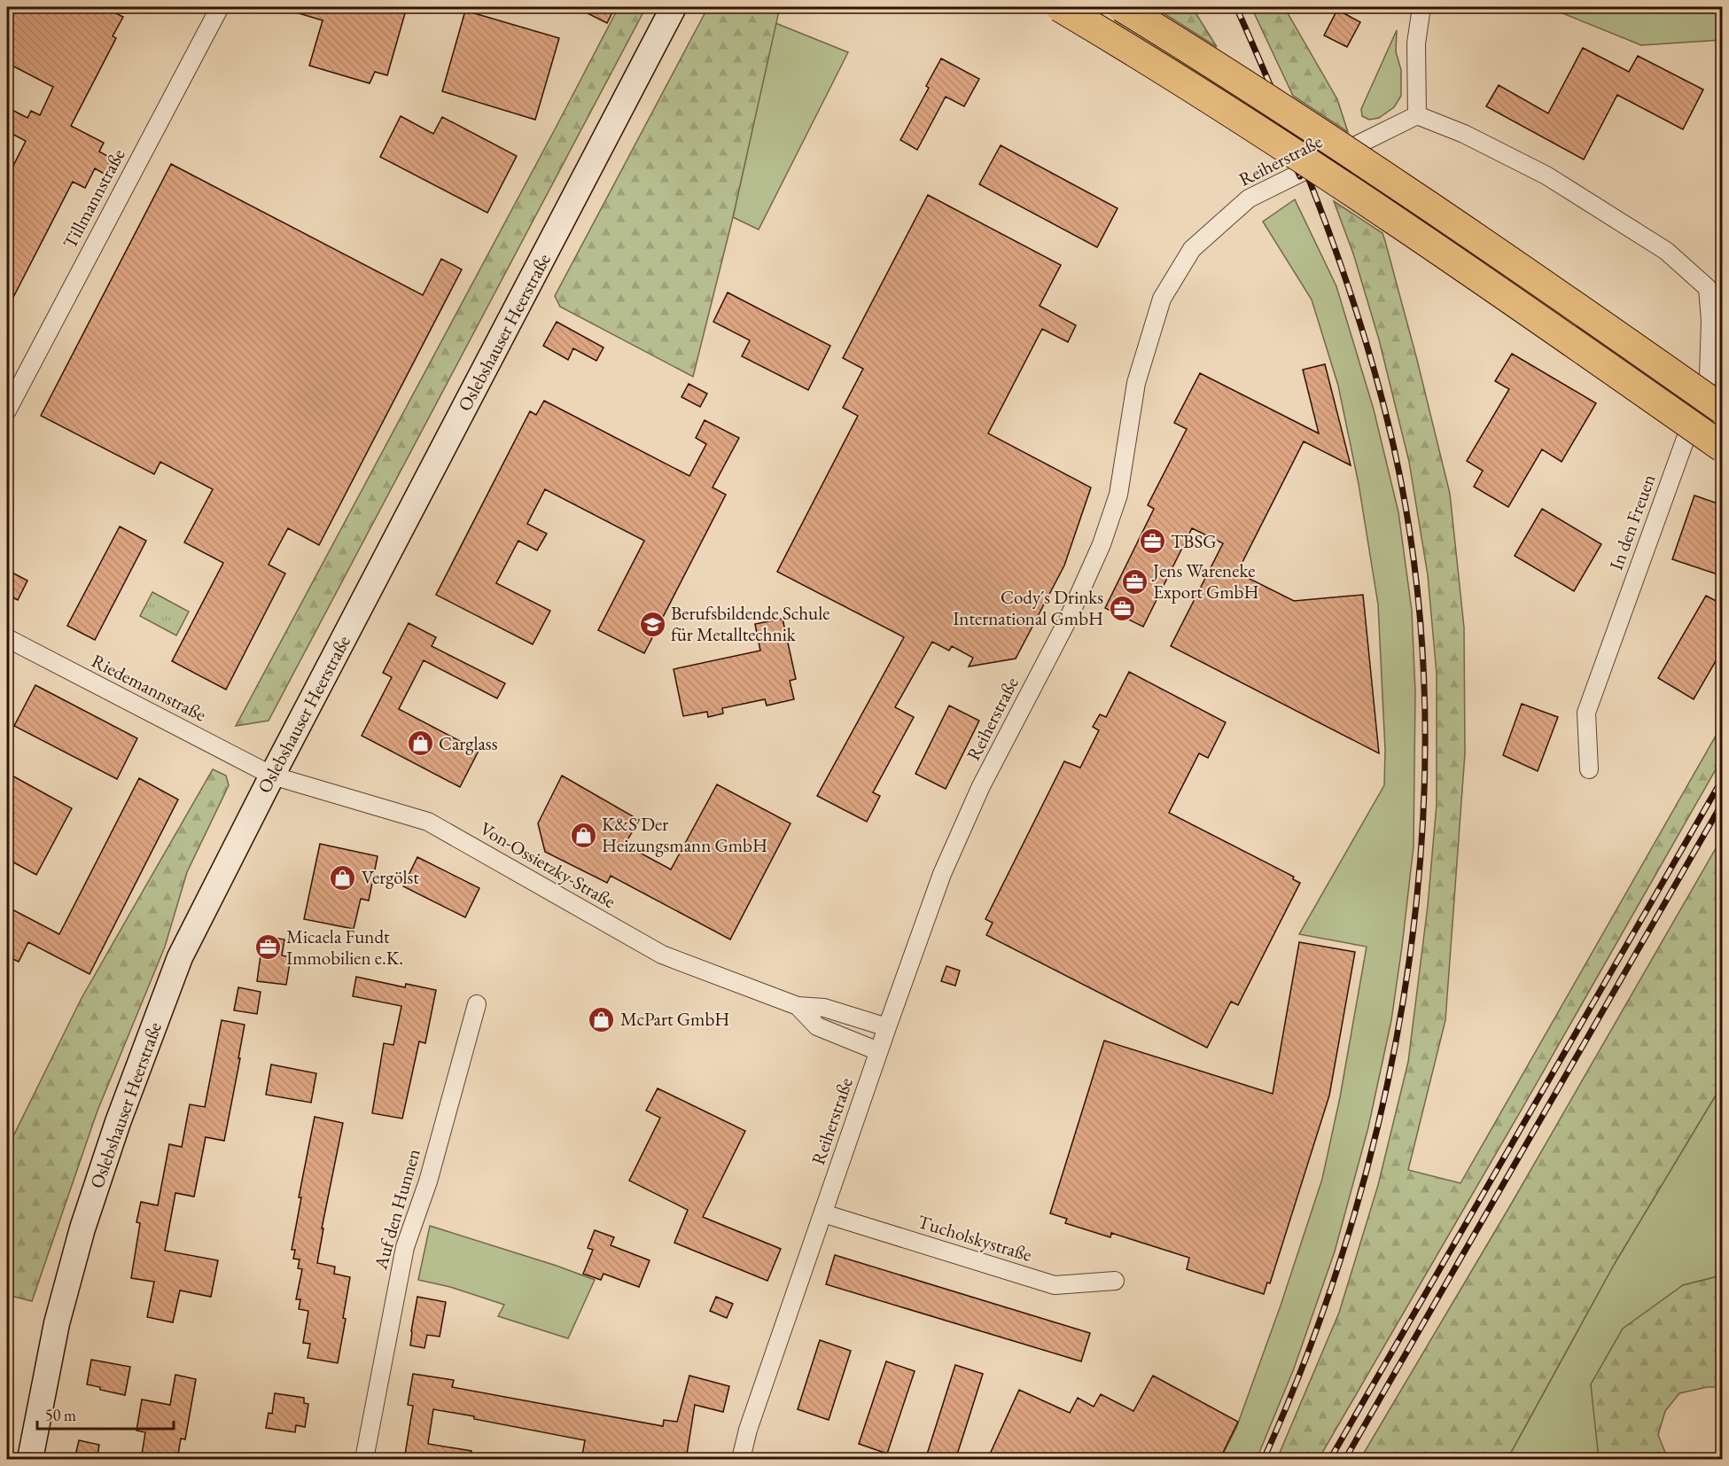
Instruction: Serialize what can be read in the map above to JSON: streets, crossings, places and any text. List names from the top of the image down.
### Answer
{
  "streets": {
    "main road": ["Oslebshauser Heerstraße"],
    "street": [
      "Reiherstraße",
      "Tillmannstraße",
      "In den Freuen",
      "Riedemannstraße",
      "Von-Ossietzky-Straße",
      "Auf den Hunnen",
      "Tucholskystraße"
    ]
  },
  "crossings": [
    ["Reiherstraße", "In den Freuen"],
    ["Reiherstraße", "Von-Ossietzky-Straße"],
    ["Reiherstraße", "Tucholskystraße"],
    ["Oslebshauser Heerstraße", "Riedemannstraße"],
    ["Oslebshauser Heerstraße", "Von-Ossietzky-Straße"],
    ["Riedemannstraße", "Von-Ossietzky-Straße"]
  ],
  "places": {
    "office": [
      "TBSG",
      "Jens Wareneke Export GmbH",
      "Cody´s Drinks International GmbH",
      "Micaela Fundt Immobilien e.K."
    ],
    "school or university": ["Berufsbildende Schule für Metalltechnik"],
    "shop": [
      "Carglass",
      "K&S Der Heizungsmann GmbH",
      "Vergölst",
      "McPart GmbH"
    ]
  },
  "scale_bar": "50 m"
}
